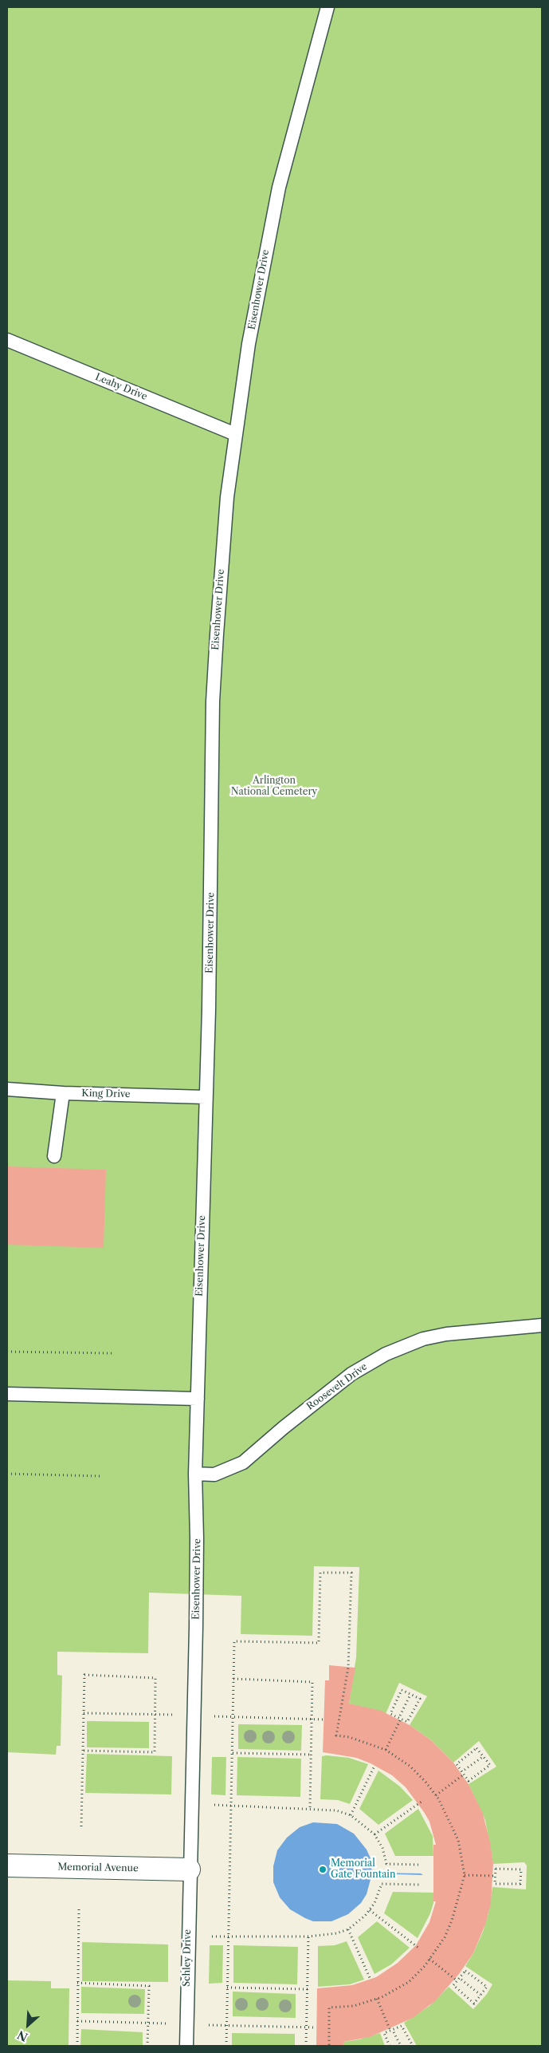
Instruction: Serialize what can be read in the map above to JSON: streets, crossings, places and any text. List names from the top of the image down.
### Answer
{
  "streets": {
    "street": ["Memorial Avenue"],
    "lane": [
      "Eisenhower Drive",
      "Leahy Drive",
      "King Drive",
      "Roosevelt Drive",
      "Schley Drive"
    ]
  },
  "crossings": [
    ["Eisenhower Drive", "Leahy Drive"],
    ["Eisenhower Drive", "King Drive"],
    ["Eisenhower Drive", "Roosevelt Drive"],
    ["Eisenhower Drive", "Memorial Avenue"],
    ["Eisenhower Drive", "Schley Drive"],
    ["Memorial Avenue", "Schley Drive"]
  ],
  "parks": ["Arlington National Cemetery"],
  "places": ["Memorial Gate Fountain"],
  "north": "bottom left"
}
